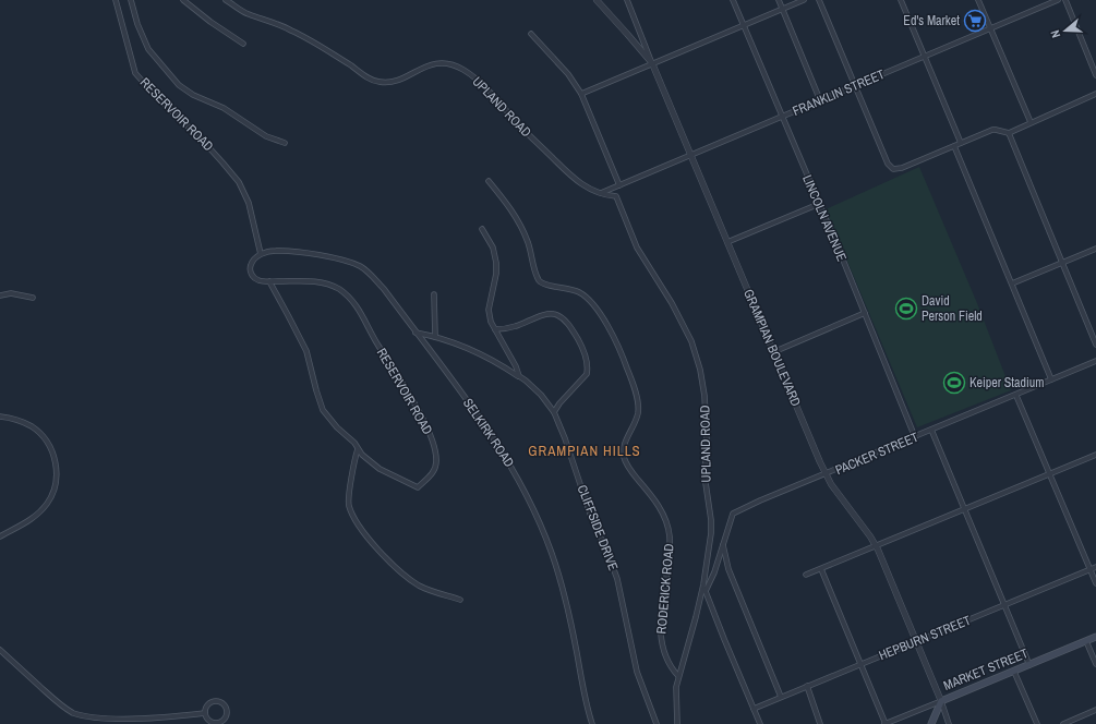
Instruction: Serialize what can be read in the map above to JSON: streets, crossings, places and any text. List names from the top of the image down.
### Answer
{
  "streets": {
    "main road": ["MARKET STREET"],
    "street": [
      "FRANKLIN STREET",
      "UPLAND ROAD",
      "RESERVOIR ROAD",
      "LINCOLN AVENUE",
      "GRAMPIAN BOULEVARD",
      "SELKIRK ROAD",
      "PACKER STREET",
      "CLIFFSIDE DRIVE",
      "RODERICK ROAD",
      "HEPBURN STREET"
    ]
  },
  "crossings": [
    ["FRANKLIN STREET", "LINCOLN AVENUE"],
    ["FRANKLIN STREET", "GRAMPIAN BOULEVARD"],
    ["UPLAND ROAD", "RODERICK ROAD"],
    ["RESERVOIR ROAD", "SELKIRK ROAD"],
    ["LINCOLN AVENUE", "PACKER STREET"],
    ["GRAMPIAN BOULEVARD", "PACKER STREET"],
    ["GRAMPIAN BOULEVARD", "HEPBURN STREET"],
    ["GRAMPIAN BOULEVARD", "MARKET STREET"],
    ["SELKIRK ROAD", "CLIFFSIDE DRIVE"]
  ],
  "districts": ["GRAMPIAN HILLS"],
  "places": {
    "supermarket": ["Ed's Market"],
    "sports": ["David Person Field", "Keiper Stadium"]
  },
  "north": "left"
}
